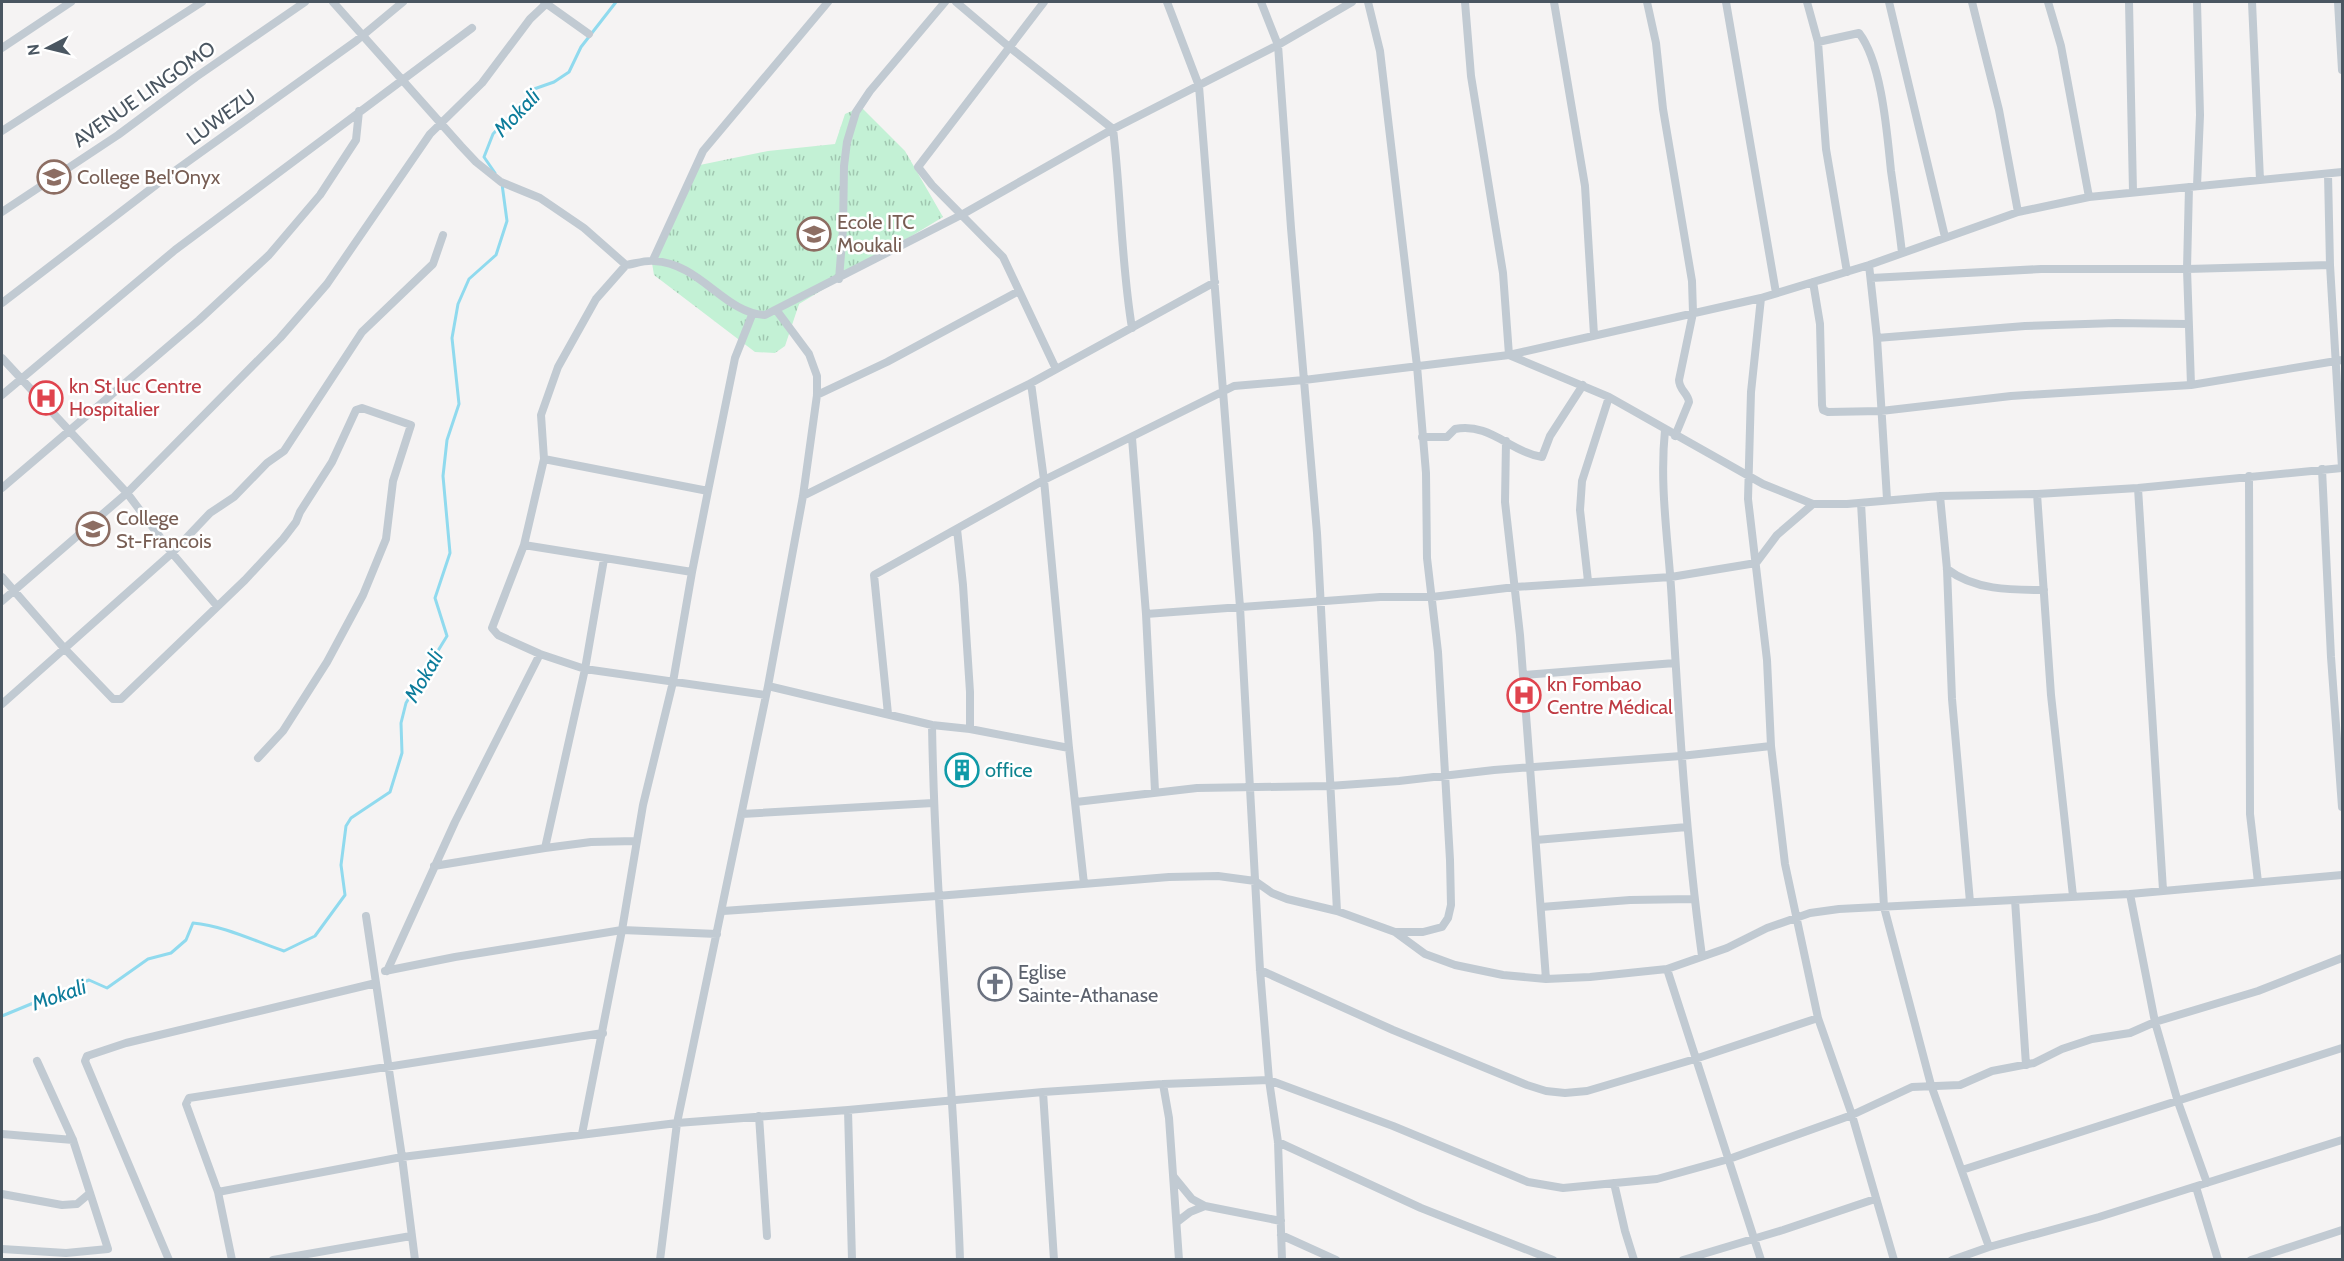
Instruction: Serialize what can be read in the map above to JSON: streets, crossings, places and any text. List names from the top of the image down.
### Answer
{
  "streets": {
    "street": ["AVENUE LINGOMO", "LUWEZU"]
  },
  "water": ["Mokali"],
  "places": {
    "school or university": ["College Bel'Onyx", "Ecole ITC Moukali", "College St-Francois"],
    "hospital": ["kn St luc Centre Hospitalier", "kn Fombao Centre Médical"],
    "building": ["office"],
    "church": ["Eglise Sainte-Athanase"]
  },
  "north": "left"
}
